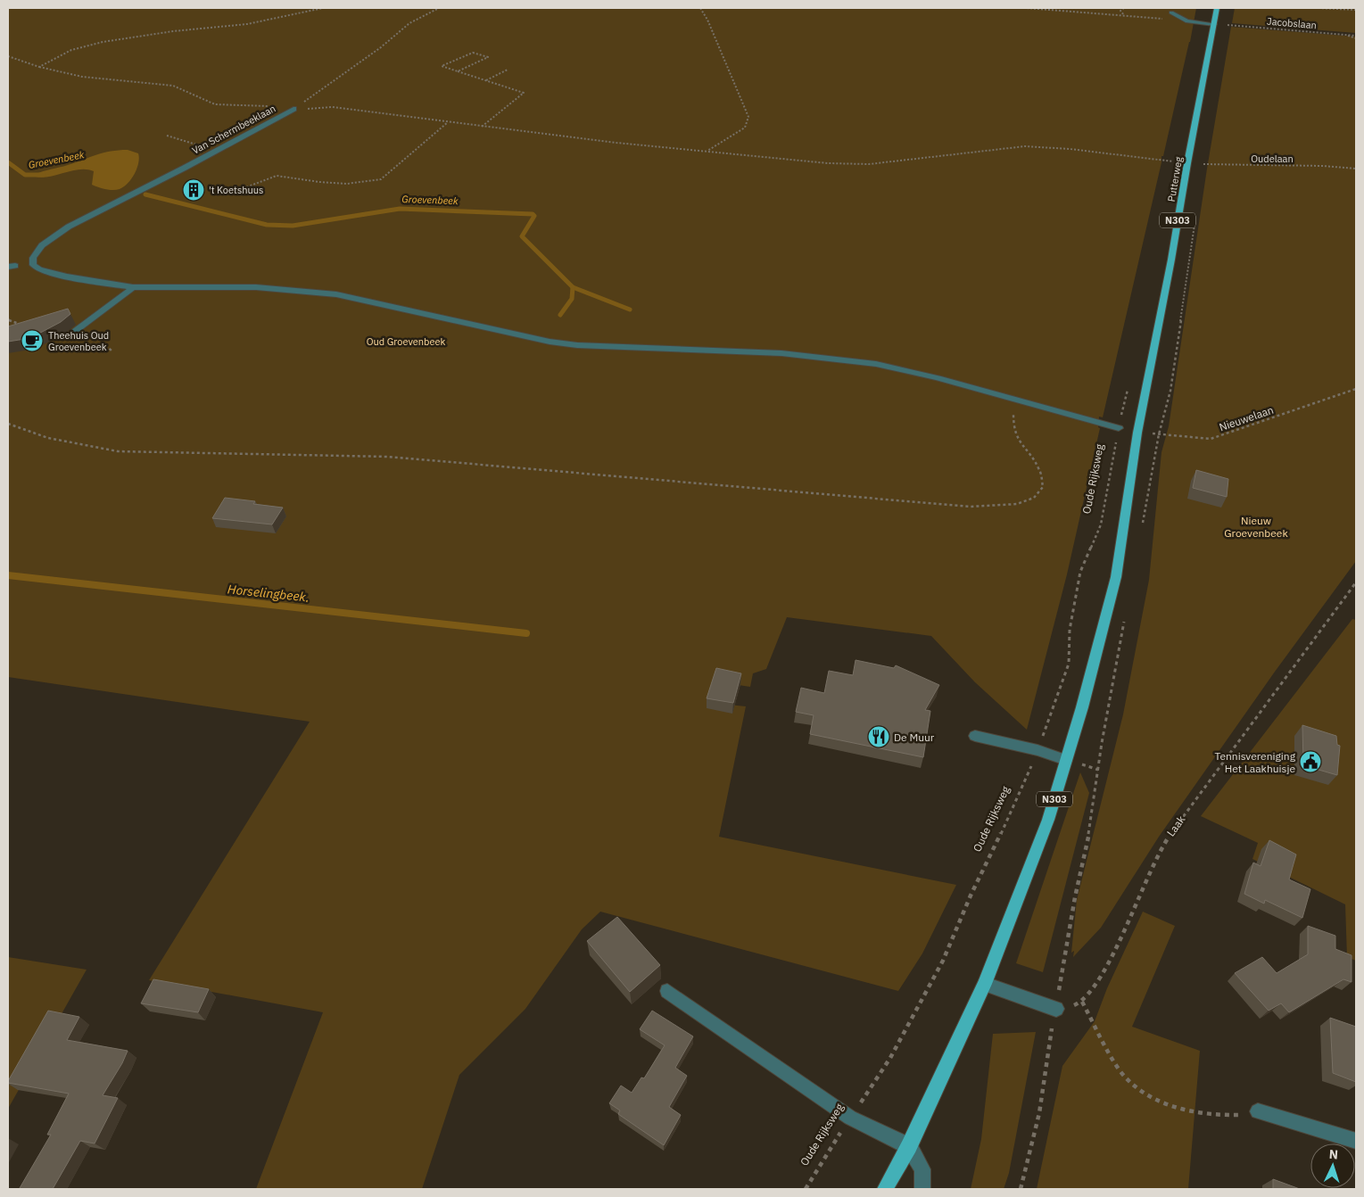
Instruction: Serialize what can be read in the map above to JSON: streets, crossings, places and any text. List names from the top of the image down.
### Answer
{
  "streets": {
    "main road": ["Putterweg", "N303"],
    "street": ["Van Schermbeeklaan"],
    "path": [
      "Jacobslaan",
      "Oudelaan",
      "Nieuwelaan",
      "Oude Rijksweg",
      "Laak"
    ]
  },
  "crossings": [
    ["Van Schermbeeklaan", "Oudelaan"],
    ["Oudelaan", "Putterweg"],
    ["Putterweg", "N303"],
    ["Putterweg", "Nieuwelaan"],
    ["N303", "Nieuwelaan"]
  ],
  "water": ["Groevenbeek", "Horselingbeek."],
  "parks": ["Oud Groevenbeek", "Nieuw Groevenbeek"],
  "places": {
    "building": ["'t Koetshuus"],
    "cafe": ["Theehuis Oud Groevenbeek"],
    "restaurant": ["De Muur"],
    "public building": ["Tennisvereniging Het Laakhuisje"]
  },
  "north": "top"
}
